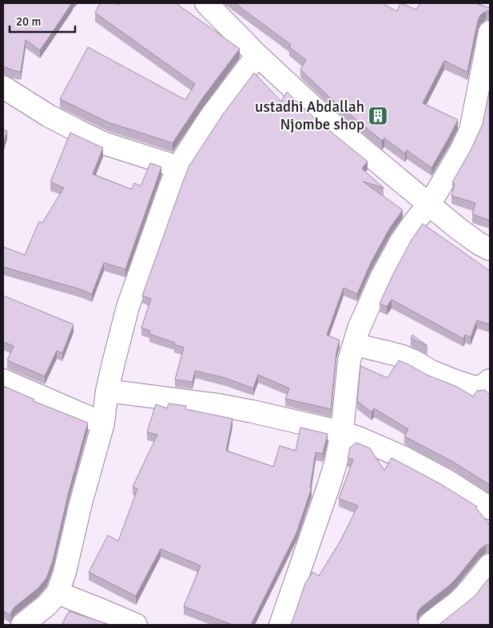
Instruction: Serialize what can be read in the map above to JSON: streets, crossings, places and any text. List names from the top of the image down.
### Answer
{
  "places": {
    "building": ["ustadhi Abdallah Njombe shop"]
  },
  "scale_bar": "20 m"
}
